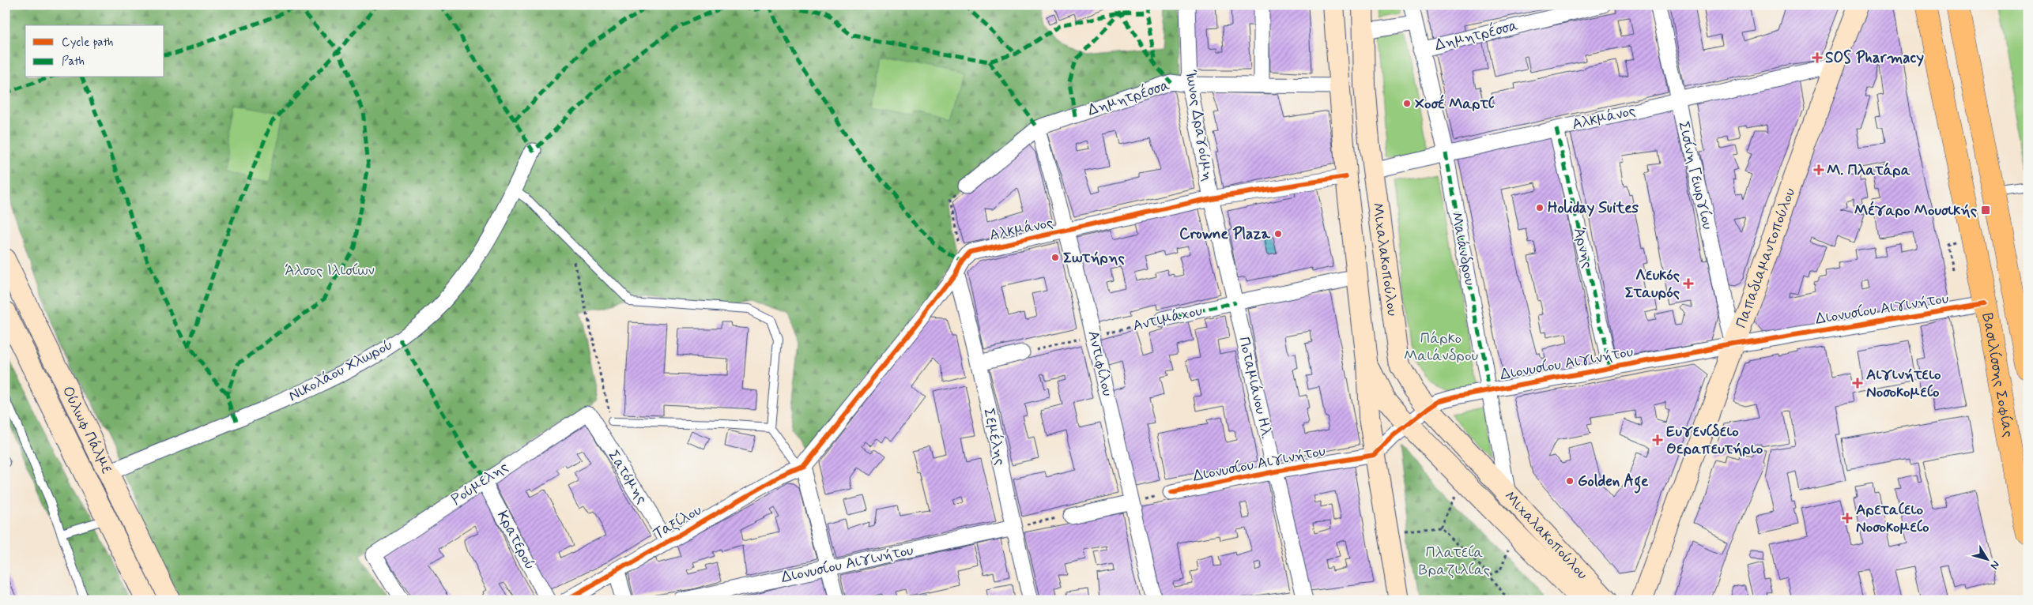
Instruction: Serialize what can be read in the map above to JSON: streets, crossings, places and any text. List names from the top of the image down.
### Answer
{
  "streets": {
    "main road": [
      "Παπαδιαμαντοπούλου",
      "Μιχαλακοπούλου",
      "Βασιλίσσης Σοφίας",
      "Ούλωφ Πάλμε"
    ],
    "street": [
      "Δημητρέσσα",
      "Αλκμάνος",
      "Ίωνος Δραγούμη",
      "Σισίνη Γεωργίου",
      "Άρνης",
      "Μαιάνδρου",
      "Διονυσίου Αιγινήτου",
      "Αντιμάχου",
      "Αντιφίλου",
      "Νικολάου Χλωρού",
      "Ποταμιάνου Ηλ.",
      "Σεμέλης",
      "Σατόμης",
      "Ρούμελης",
      "Ταξίλου",
      "Κρατερού"
    ]
  },
  "crossings": [
    ["Δημητρέσσα", "Ίωνος Δραγούμη"],
    ["Δημητρέσσα", "Μαιάνδρου"],
    ["Δημητρέσσα", "Μιχαλακοπούλου"],
    ["Δημητρέσσα", "Αντιφίλου"],
    ["Αλκμάνος", "Ίωνος Δραγούμη"],
    ["Αλκμάνος", "Σισίνη Γεωργίου"],
    ["Αλκμάνος", "Άρνης"],
    ["Αλκμάνος", "Μαιάνδρου"],
    ["Αλκμάνος", "Παπαδιαμαντοπούλου"],
    ["Αλκμάνος", "Μιχαλακοπούλου"],
    ["Αλκμάνος", "Αντιφίλου"],
    ["Αλκμάνος", "Ποταμιάνου Ηλ."],
    ["Αλκμάνος", "Σεμέλης"],
    ["Αλκμάνος", "Ταξίλου"],
    ["Ίωνος Δραγούμη", "Ποταμιάνου Ηλ."],
    ["Σισίνη Γεωργίου", "Παπαδιαμαντοπούλου"],
    ["Σισίνη Γεωργίου", "Διονυσίου Αιγινήτου"],
    ["Άρνης", "Διονυσίου Αιγινήτου"],
    ["Μαιάνδρου", "Μιχαλακοπούλου"],
    ["Μαιάνδρου", "Διονυσίου Αιγινήτου"],
    ["Παπαδιαμαντοπούλου", "Διονυσίου Αιγινήτου"],
    ["Μιχαλακοπούλου", "Διονυσίου Αιγινήτου"],
    ["Μιχαλακοπούλου", "Αντιμάχου"],
    ["Διονυσίου Αιγινήτου", "Βασιλίσσης Σοφίας"],
    ["Διονυσίου Αιγινήτου", "Ποταμιάνου Ηλ."],
    ["Διονυσίου Αιγινήτου", "Σεμέλης"],
    ["Αντιμάχου", "Αντιφίλου"],
    ["Αντιμάχου", "Ποταμιάνου Ηλ."],
    ["Νικολάου Χλωρού", "Ούλωφ Πάλμε"],
    ["Σατόμης", "Ρούμελης"],
    ["Σατόμης", "Ταξίλου"],
    ["Ρούμελης", "Κρατερού"]
  ],
  "parks": ["Άλσος Ιλισίων", "Πάρκο Μαιάνδρου", "Πλατεία Βραζιλίας"],
  "places": {
    "health": [
      "SOS Pharmacy",
      "Μ. Πλατάρα",
      "Λευκός Σταυρός",
      "Αιγινήτειο Νοσοκομείο",
      "Ευγενίδειο Θεραπευτήριο",
      "Αρεταίειο Νοσοκομείο"
    ],
    "other": [
      "Χοσέ Μαρτί",
      "Holiday Suites",
      "Crowne Plaza",
      "Σωτήρης",
      "Golden Age"
    ],
    "transit": ["Μέγαρο Μουσικής"]
  },
  "legend": ["Cycle path", "Path"],
  "north": "bottom right"
}
